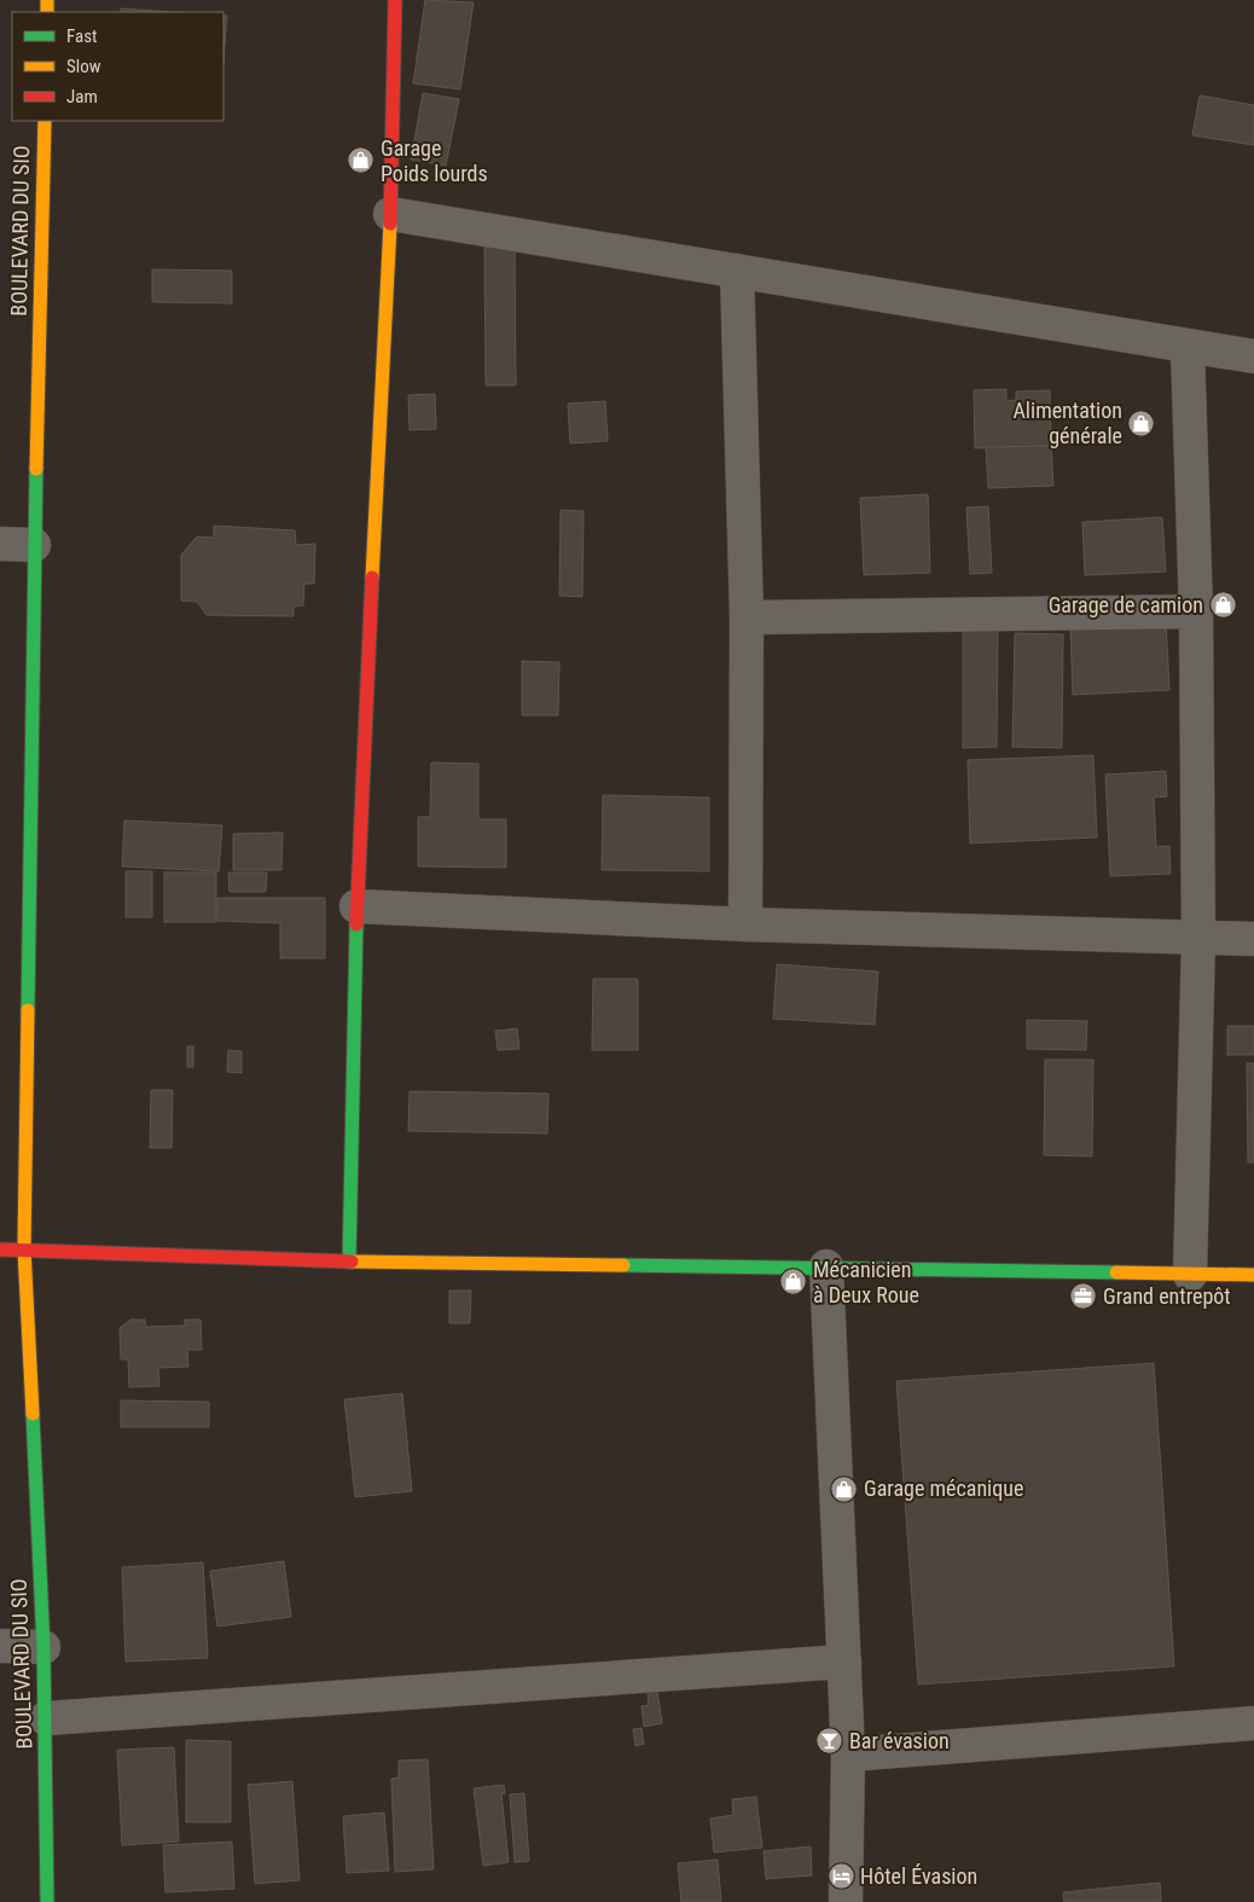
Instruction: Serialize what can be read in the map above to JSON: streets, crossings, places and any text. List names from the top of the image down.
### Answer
{
  "streets": {
    "street": ["BOULEVARD DU SIO"]
  },
  "places": {
    "shop": [
      "Garage Poids lourds",
      "Alimentation générale",
      "Garage de camion",
      "Mécanicien à Deux Roue",
      "Garage mécanique"
    ],
    "office": ["Grand entrepôt"],
    "bar": ["Bar évasion"],
    "hotel": ["Hôtel Évasion"]
  },
  "legend": ["Fast", "Slow", "Jam"]
}
